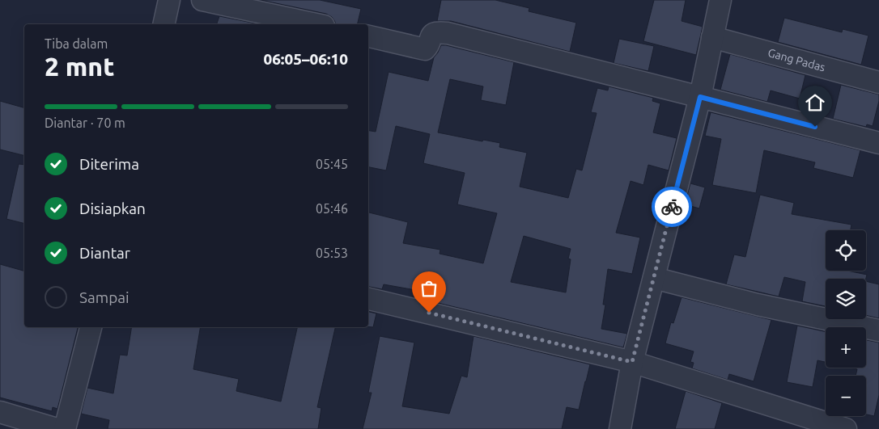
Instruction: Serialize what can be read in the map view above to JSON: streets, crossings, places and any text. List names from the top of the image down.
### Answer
{
  "streets": {
    "street": ["Gang Padas"]
  },
  "page": {
    "heading": ["2 mnt", "Tiba dalam", "06:05–06:10"],
    "bar": "Diantar · 70 m",
    "list": [
      ["Diterima", "05:45"],
      ["Disiapkan", "05:46"],
      ["Diantar", "05:53"],
      "Sampai"
    ],
    "map_buttons": ["+", "−"]
  }
}
